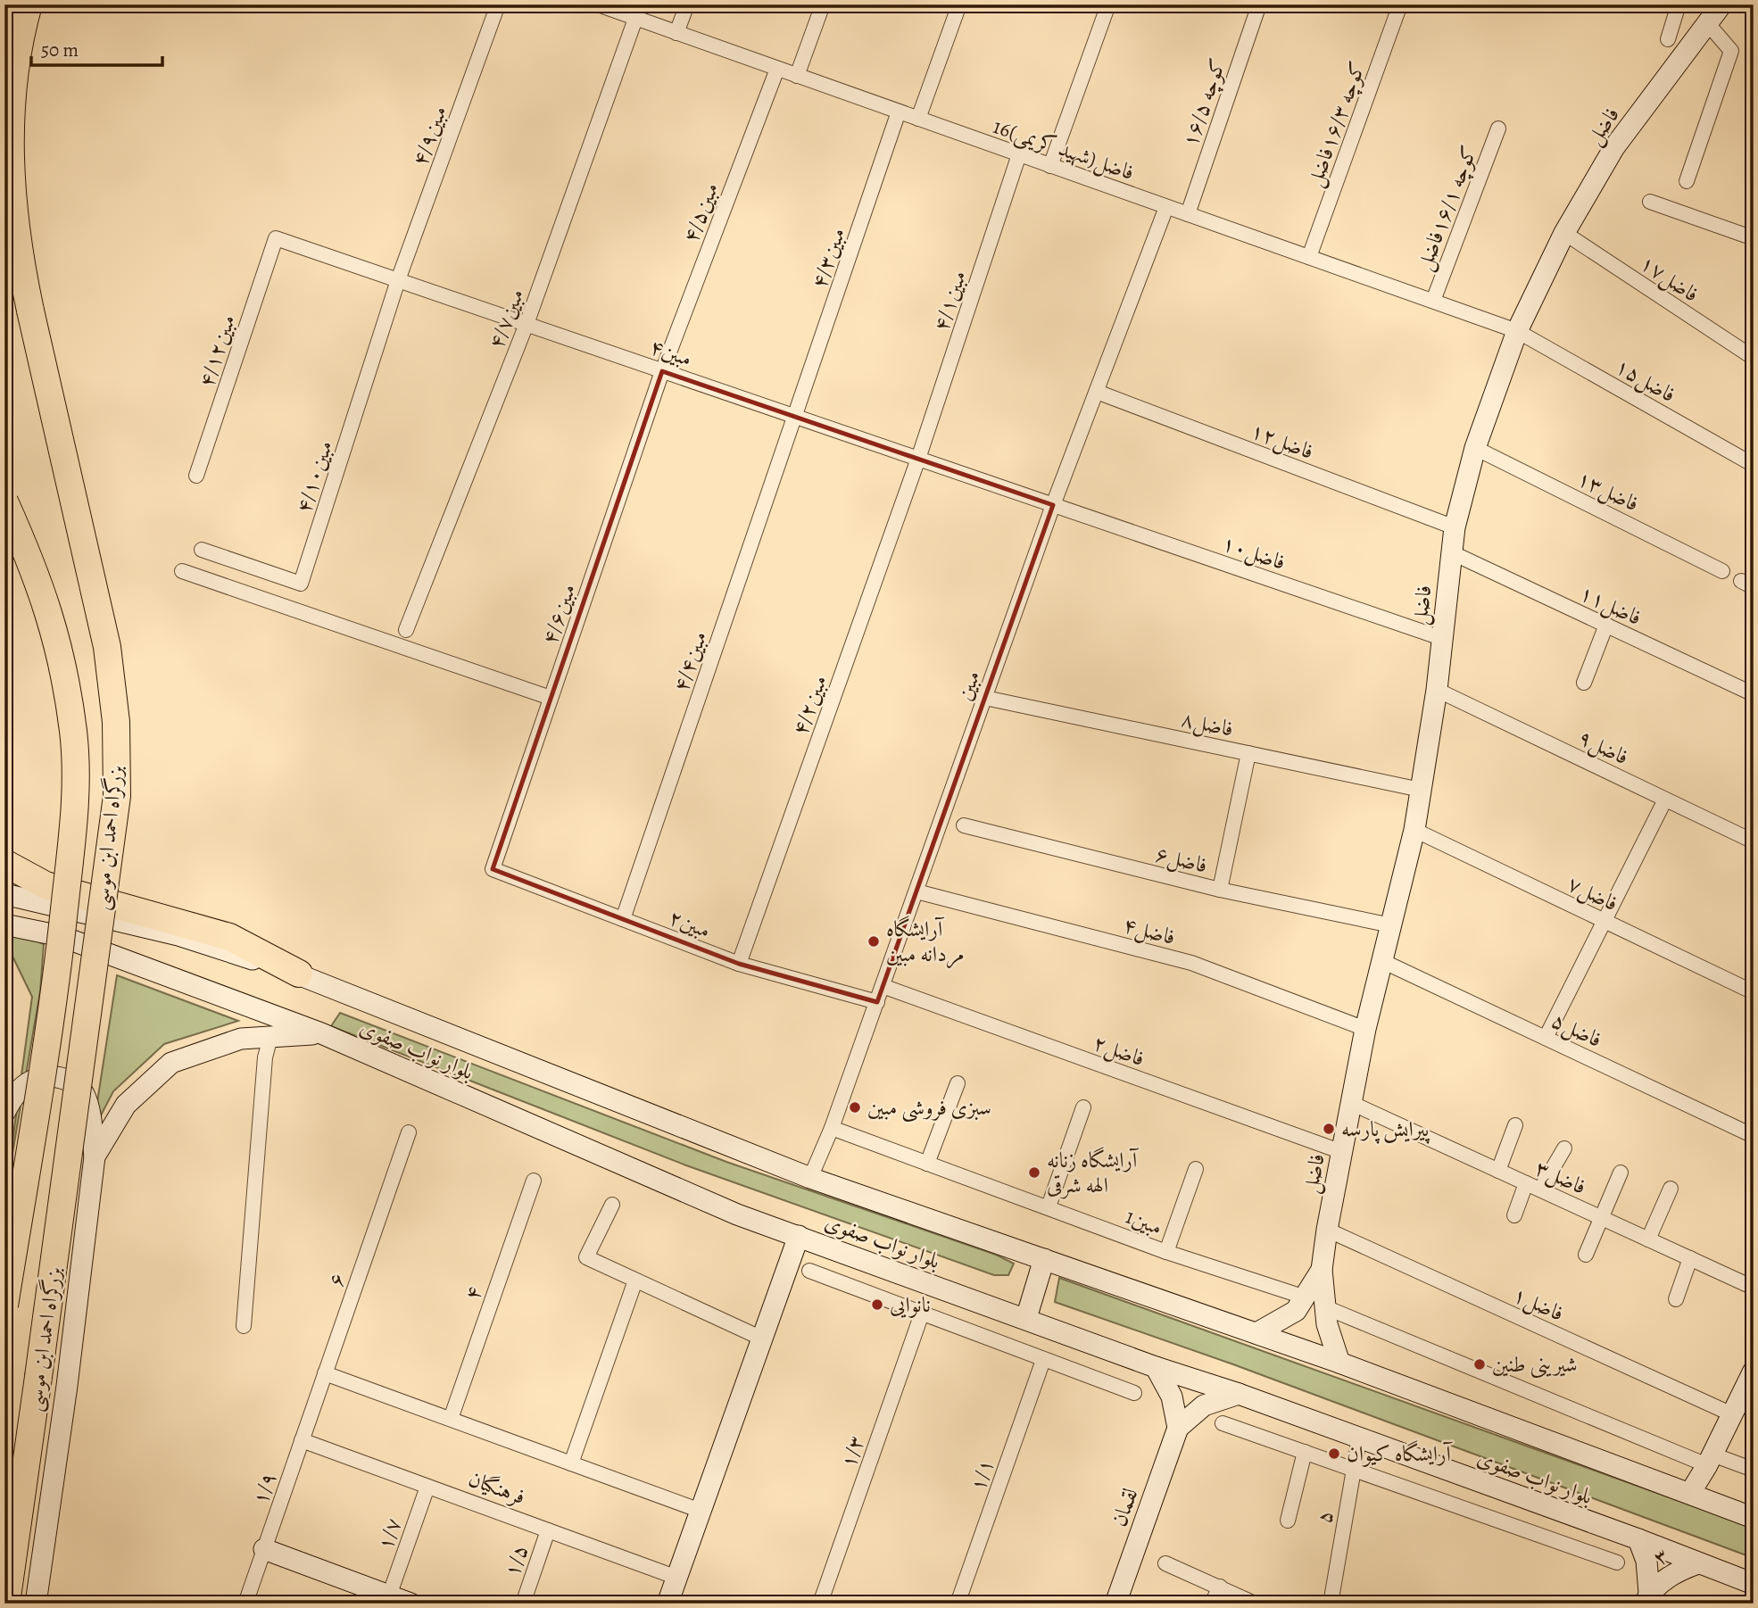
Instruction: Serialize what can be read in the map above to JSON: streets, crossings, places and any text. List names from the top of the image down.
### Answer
{
  "streets": {
    "highway": ["بزرگراه احمد ابن موسی"],
    "main road": [
      "فاضل",
      "بلوار نواب صفوی",
      "لقمان",
      "۳"
    ],
    "street": [
      "کوچه ۱۶/۵",
      "کوچه ۱۶/۳فاضل",
      "۴/۹مبین",
      "16فاضل(شهید کریمی)",
      "کوچه ۱۶/۱فاضل",
      "۴/۵مبین",
      "۴/۳مبین",
      "۱۷فاضل",
      "۴/۱مبین",
      "۴/۷مبین",
      "۴/۱۲مبین",
      "۴مبین",
      "۱۵فاضل",
      "۱۲فاضل",
      "۴/۱۰مبین",
      "۱۳فاضل",
      "۱۰فاضل",
      "۱۱فاضل",
      "۴/۶مبین",
      "۴/۴مبین",
      "مبین",
      "۴/۲مبین",
      "۸فاضل",
      "۹فاضل",
      "۶فاضل",
      "۷فاضل",
      "۲مبین",
      "۴فاضل",
      "۵فاضل",
      "۲فاضل",
      "۳فاضل",
      "1مبین",
      "۶",
      "۴",
      "۱فاضل",
      "۱/۳",
      "۱/۱",
      "فرهنگیان",
      "۱/۹",
      "۵",
      "۱/۷",
      "۱/۵"
    ]
  },
  "crossings": [
    ["کوچه ۱۶/۵", "16فاضل(شهید کریمی)"],
    ["کوچه ۱۶/۳فاضل", "16فاضل(شهید کریمی)"],
    ["فاضل", "16فاضل(شهید کریمی)"],
    ["فاضل", "۱۷فاضل"],
    ["فاضل", "۱۵فاضل"],
    ["فاضل", "۱۲فاضل"],
    ["فاضل", "۱۳فاضل"],
    ["فاضل", "۱۰فاضل"],
    ["فاضل", "۱۱فاضل"],
    ["فاضل", "۸فاضل"],
    ["فاضل", "۹فاضل"],
    ["فاضل", "۶فاضل"],
    ["فاضل", "۷فاضل"],
    ["فاضل", "۴فاضل"],
    ["فاضل", "۵فاضل"],
    ["فاضل", "بلوار نواب صفوی"],
    ["فاضل", "۲فاضل"],
    ["فاضل", "۳فاضل"],
    ["فاضل", "1مبین"],
    ["فاضل", "۱فاضل"],
    ["۴/۹مبین", "۴مبین"],
    ["۴/۹مبین", "۴/۱۰مبین"],
    ["16فاضل(شهید کریمی)", "کوچه ۱۶/۱فاضل"],
    ["16فاضل(شهید کریمی)", "۴/۵مبین"],
    ["16فاضل(شهید کریمی)", "۴/۳مبین"],
    ["16فاضل(شهید کریمی)", "۴/۱مبین"],
    ["16فاضل(شهید کریمی)", "۴/۷مبین"],
    ["16فاضل(شهید کریمی)", "۱۵فاضل"],
    ["16فاضل(شهید کریمی)", "مبین"],
    ["۴/۵مبین", "۴مبین"],
    ["۴/۵مبین", "۴/۶مبین"],
    ["۴/۳مبین", "۴مبین"],
    ["۴/۳مبین", "۴/۴مبین"],
    ["۴/۱مبین", "۴مبین"],
    ["۴/۱مبین", "۴/۲مبین"],
    ["۴/۷مبین", "۴مبین"],
    ["۴/۱۲مبین", "۴مبین"],
    ["۴مبین", "۴/۱۰مبین"],
    ["۴مبین", "۱۰فاضل"],
    ["۴مبین", "۴/۶مبین"],
    ["۴مبین", "۴/۴مبین"],
    ["۴مبین", "مبین"],
    ["۴مبین", "۴/۲مبین"],
    ["۱۲فاضل", "مبین"],
    ["۱۰فاضل", "مبین"],
    ["۴/۶مبین", "۲مبین"],
    ["۴/۴مبین", "۲مبین"],
    ["مبین", "۸فاضل"],
    ["مبین", "۲مبین"],
    ["مبین", "۴فاضل"],
    ["مبین", "بلوار نواب صفوی"],
    ["مبین", "۲فاضل"],
    ["مبین", "1مبین"],
    ["۴/۲مبین", "۲مبین"],
    ["بلوار نواب صفوی", "لقمان"],
    ["بلوار نواب صفوی", "۵"],
    ["بلوار نواب صفوی", "۳"],
    ["۶", "فرهنگیان"],
    ["۶", "۱/۹"],
    ["فرهنگیان", "۱/۹"],
    ["فرهنگیان", "۱/۷"],
    ["فرهنگیان", "۱/۵"]
  ],
  "places": [
    "آرایشگاه مردانه مبین",
    "سبزی فروشی مبین",
    "پیرایش پارسه",
    "آرایشگاه زنانه الهه شرقی",
    "نانوایی",
    "شیرینی طنین",
    "آرایشگاه کیوان"
  ],
  "scale_bar": "50 m"
}
